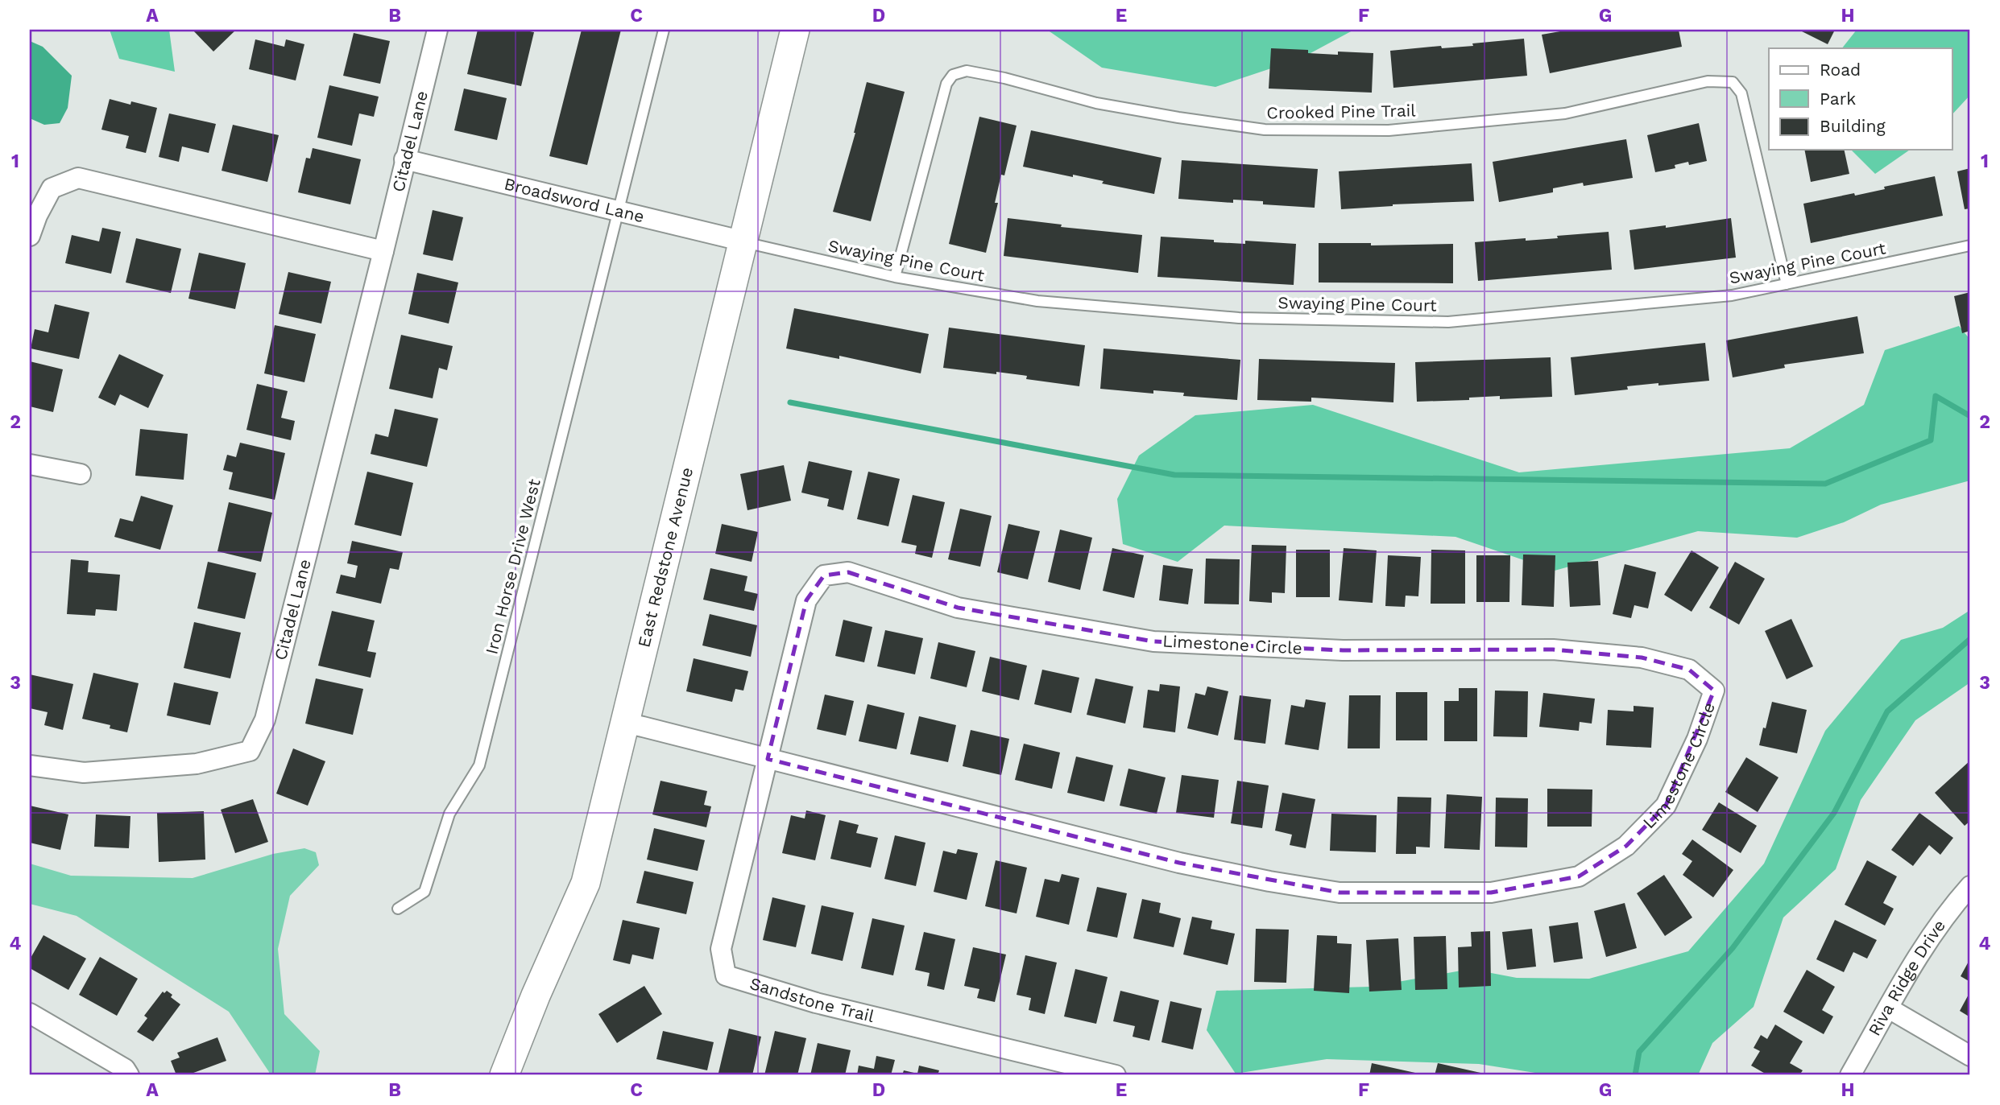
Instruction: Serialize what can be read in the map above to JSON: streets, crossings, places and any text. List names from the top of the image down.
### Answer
{
  "streets": {
    "street": [
      "Citadel Lane",
      "Broadsword Lane",
      "East Redstone Avenue",
      "Limestone Circle",
      "Riva Ridge Drive",
      "Sandstone Trail"
    ],
    "lane": ["Crooked Pine Trail", "Swaying Pine Court", "Iron Horse Drive West"]
  },
  "crossings": [
    ["Crooked Pine Trail", "Swaying Pine Court"],
    ["Citadel Lane", "Broadsword Lane"],
    ["Broadsword Lane", "Swaying Pine Court"],
    ["Broadsword Lane", "East Redstone Avenue"],
    ["Broadsword Lane", "Iron Horse Drive West"],
    ["Swaying Pine Court", "East Redstone Avenue"],
    ["East Redstone Avenue", "Limestone Circle"],
    ["Limestone Circle", "Sandstone Trail"]
  ],
  "legend": ["Road", "Park", "Building"],
  "grid": {
    "columns": [
      "A",
      "B",
      "C",
      "D",
      "E",
      "F",
      "G",
      "H"
    ],
    "rows": [
      "1",
      "2",
      "3",
      "4"
    ]
  }
}
